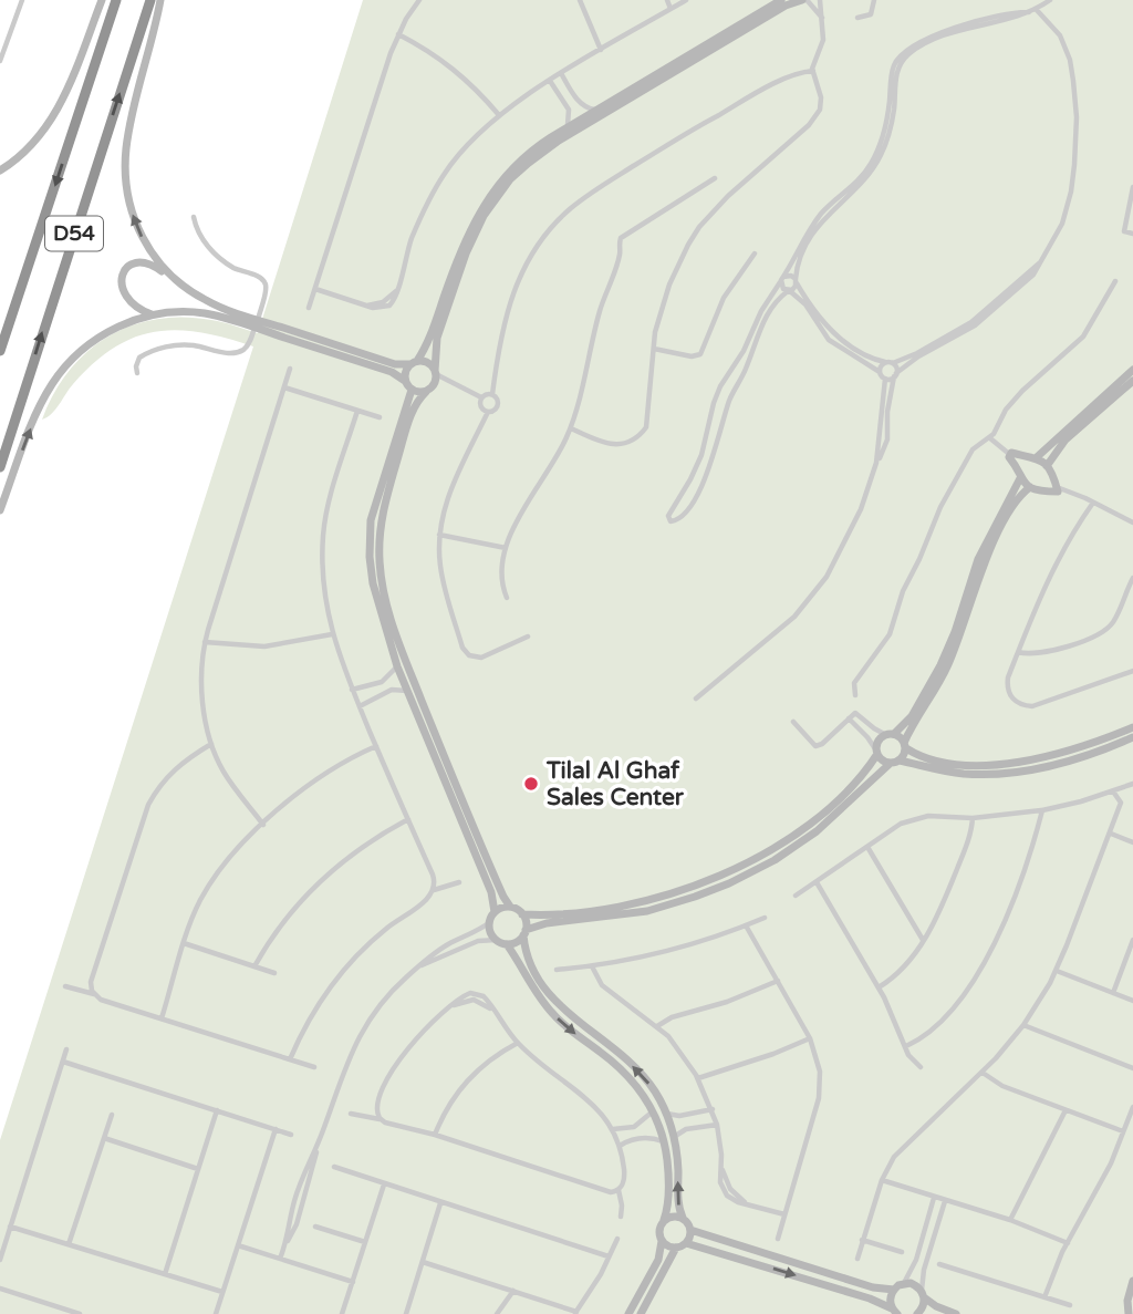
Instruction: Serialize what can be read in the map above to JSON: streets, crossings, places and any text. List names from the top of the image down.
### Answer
{
  "streets": {
    "highway": ["D54"]
  },
  "places": ["Tilal Al Ghaf Sales Center"]
}
